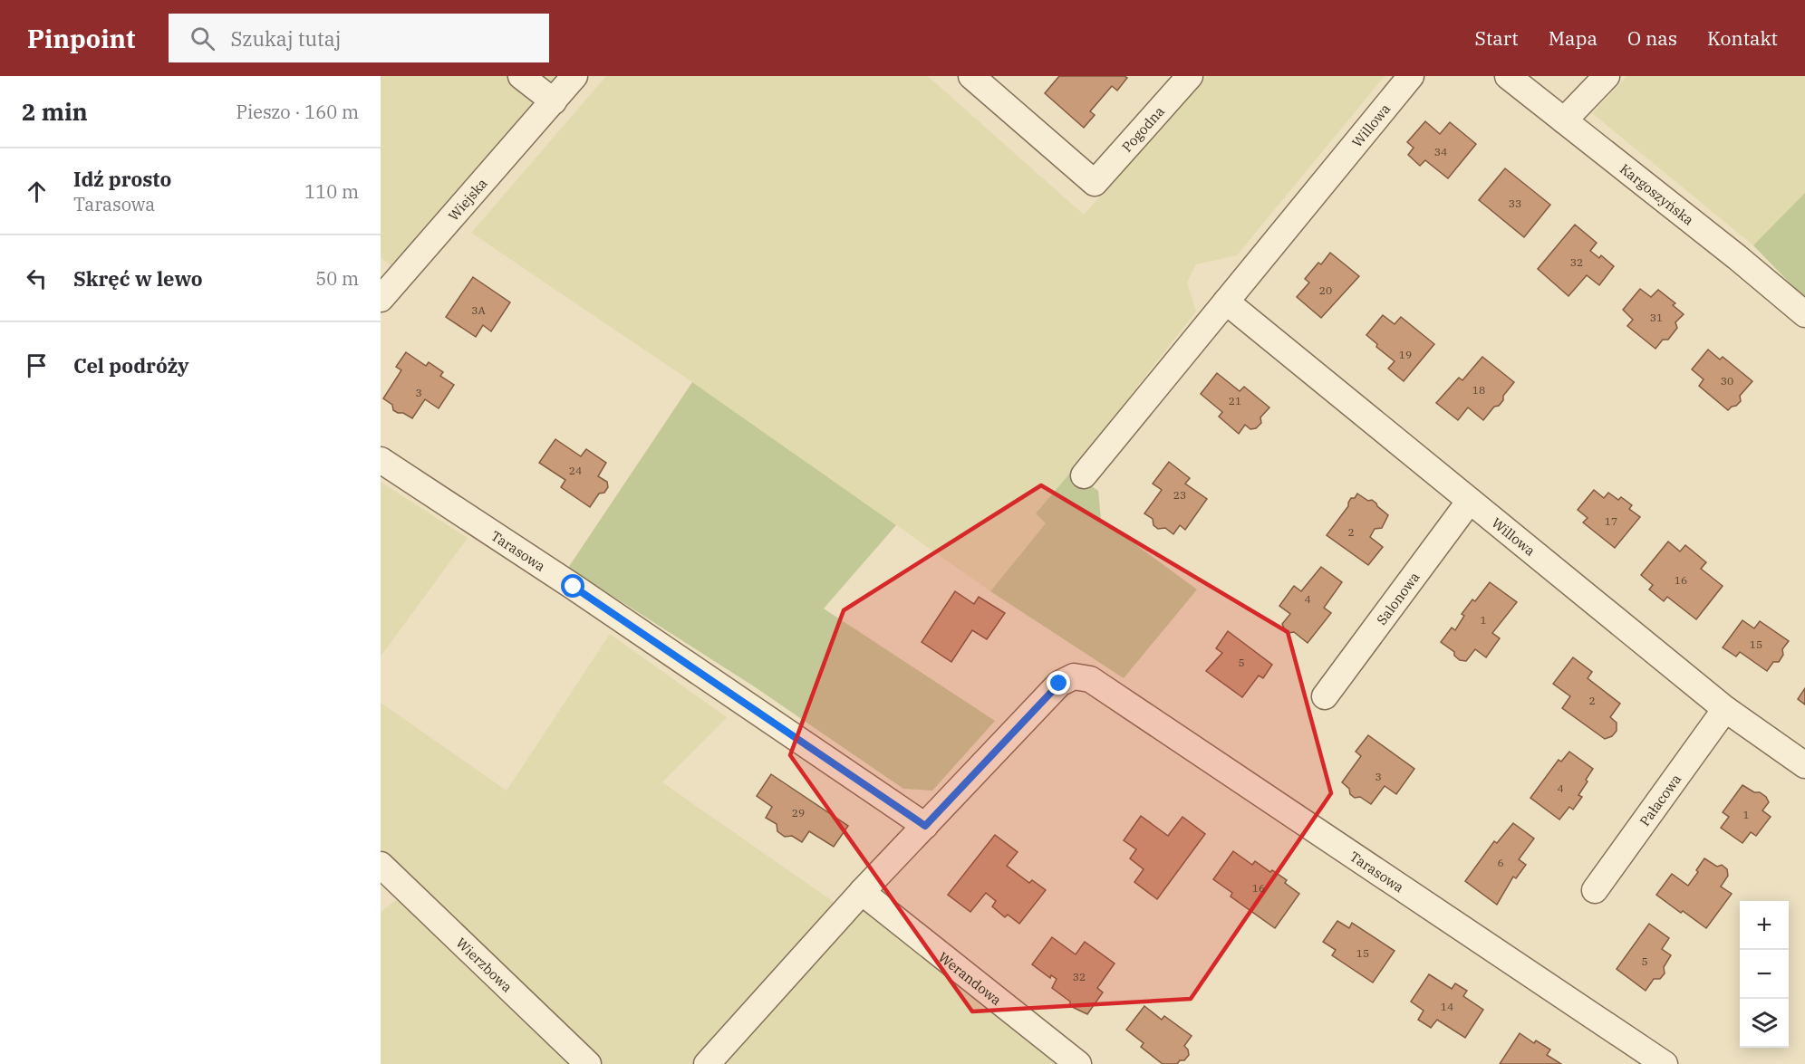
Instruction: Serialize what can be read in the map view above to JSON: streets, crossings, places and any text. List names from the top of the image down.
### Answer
{
  "streets": {
    "street": [
      "Willowa",
      "Pogodna",
      "Kargoszyńska",
      "Wiejska",
      "Tarasowa",
      "Salonowa",
      "Pałacowa",
      "Wierzbowa",
      "Werandowa"
    ]
  },
  "crossings": [
    ["Willowa", "Salonowa"],
    ["Willowa", "Pałacowa"]
  ],
  "house_numbers": [
    "34",
    "33",
    "32",
    "20",
    "3A",
    "31",
    "19",
    "30",
    "18",
    "3",
    "21",
    "24",
    "23",
    "17",
    "2",
    "16",
    "4",
    "1",
    "15",
    "5",
    "2",
    "3",
    "4",
    "29",
    "1",
    "6",
    "16",
    "15",
    "5",
    "32",
    "14"
  ],
  "page": {
    "header": "Pinpoint",
    "search": "Szukaj tutaj",
    "nav": [
      "Start",
      "Mapa",
      "O nas",
      "Kontakt"
    ],
    "heading": ["2 min", "Pieszo · 160 m"],
    "list": [
      ["Idź prosto", "Tarasowa", "110 m"],
      ["Skręć w lewo", "50 m"],
      "Cel podróży"
    ],
    "map_buttons": ["+", "−"]
  }
}
